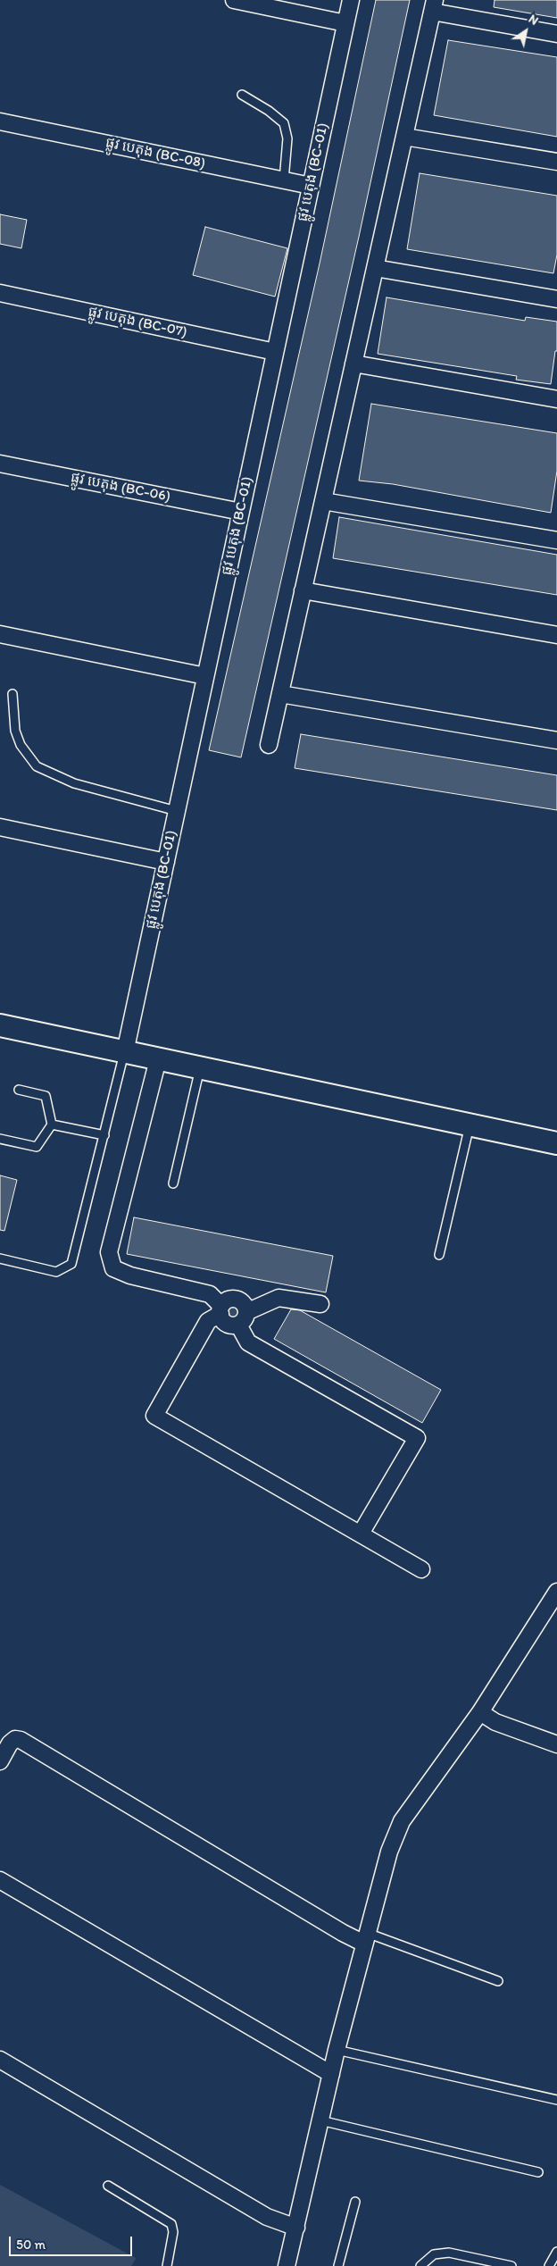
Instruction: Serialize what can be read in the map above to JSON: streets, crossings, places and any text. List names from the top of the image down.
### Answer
{
  "streets": {
    "street": [
      "ផ្លូវ បេតុង (BC-08)",
      "ផ្លូវ បេតុង (BC-01)",
      "ផ្លូវ បេតុង (BC-07)",
      "ផ្លូវ បេតុង (BC-06)"
    ]
  },
  "crossings": [
    ["ផ្លូវ បេតុង (BC-08)", "ផ្លូវ បេតុង (BC-01)"],
    ["ផ្លូវ បេតុង (BC-01)", "ផ្លូវ បេតុង (BC-07)"],
    ["ផ្លូវ បេតុង (BC-01)", "ផ្លូវ បេតុង (BC-06)"]
  ],
  "scale_bar": "50 m",
  "north": "top right"
}
